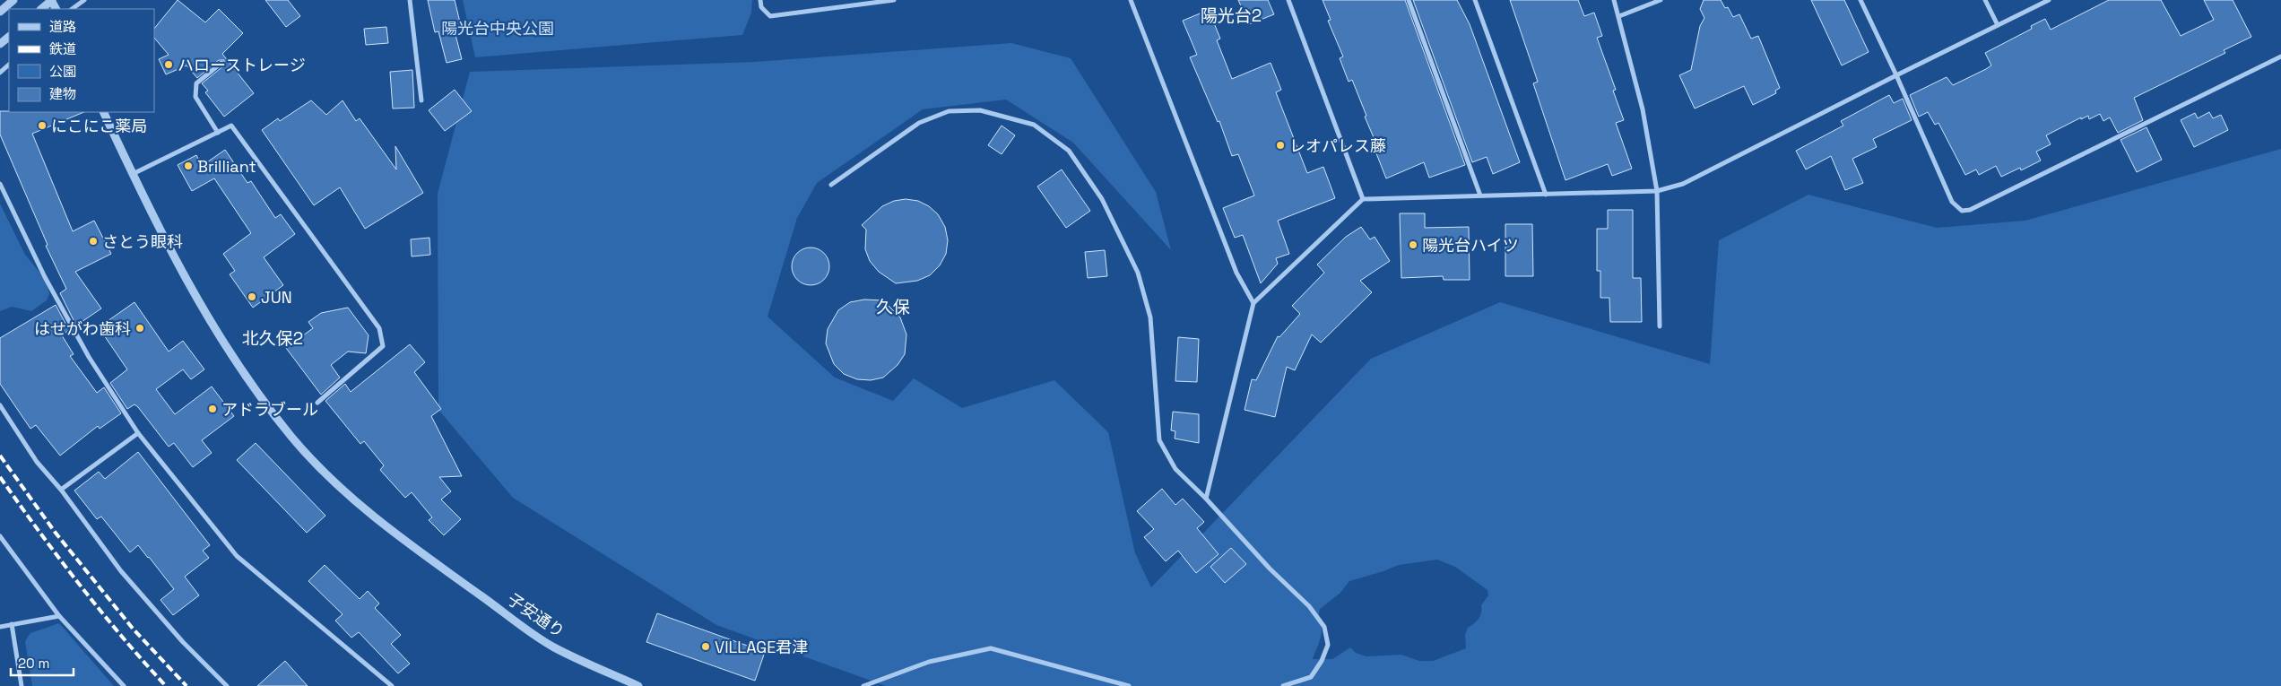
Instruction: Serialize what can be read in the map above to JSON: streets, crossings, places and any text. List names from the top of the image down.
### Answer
{
  "streets": {
    "street": ["子安通り"]
  },
  "districts": ["陽光台2", "久保", "北久保2"],
  "parks": ["陽光台中央公園"],
  "places": [
    "ハローストレージ",
    "にこにこ薬局",
    "レオパレス藤",
    "Brilliant",
    "さとう眼科",
    "陽光台ハイツ",
    "JUN",
    "はせがわ歯科",
    "アドラブール",
    "VILLAGE君津"
  ],
  "legend": [
    "道路",
    "鉄道",
    "公園",
    "建物"
  ],
  "scale_bar": "20 m"
}
